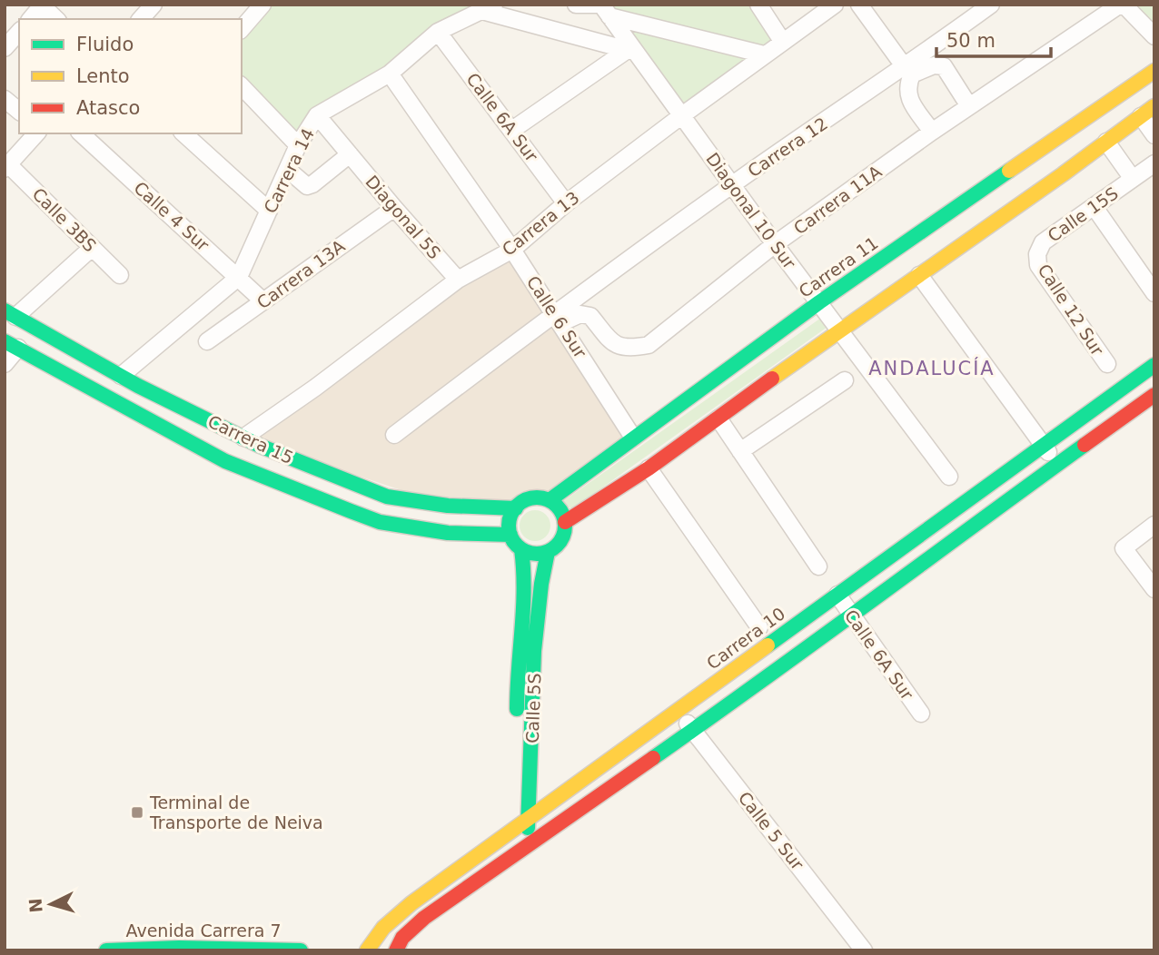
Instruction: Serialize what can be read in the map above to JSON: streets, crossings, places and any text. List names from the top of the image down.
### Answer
{
  "streets": {
    "main road": [
      "Carrera 11",
      "Carrera 15",
      "Carrera 10",
      "Calle 5S",
      "Avenida Carrera 7"
    ],
    "street": [
      "Calle 6A Sur",
      "Carrera 12",
      "Carrera 14",
      "Carrera 11A",
      "Diagonal 10 Sur",
      "Calle 15S",
      "Calle 4 Sur",
      "Diagonal 5S",
      "Calle 3BS",
      "Carrera 13",
      "Carrera 13A",
      "Calle 12 Sur",
      "Calle 6 Sur",
      "Calle 5 Sur"
    ]
  },
  "crossings": [
    ["Calle 6A Sur", "Carrera 14"],
    ["Calle 6A Sur", "Carrera 13"],
    ["Calle 6A Sur", "Carrera 10"],
    ["Carrera 12", "Carrera 11A"],
    ["Carrera 12", "Diagonal 10 Sur"],
    ["Carrera 12", "Calle 6 Sur"],
    ["Carrera 14", "Calle 4 Sur"],
    ["Carrera 14", "Calle 6 Sur"],
    ["Carrera 14", "Carrera 15"],
    ["Carrera 11A", "Diagonal 10 Sur"],
    ["Carrera 11A", "Calle 6 Sur"],
    ["Diagonal 10 Sur", "Carrera 13"],
    ["Diagonal 10 Sur", "Carrera 11"],
    ["Calle 15S", "Calle 12 Sur"],
    ["Calle 4 Sur", "Carrera 13A"],
    ["Diagonal 5S", "Carrera 13"],
    ["Diagonal 5S", "Carrera 13A"],
    ["Carrera 13", "Calle 6 Sur"],
    ["Carrera 13", "Carrera 15"],
    ["Carrera 11", "Calle 6 Sur"],
    ["Carrera 11", "Carrera 15"],
    ["Carrera 11", "Calle 5S"],
    ["Carrera 15", "Calle 5S"],
    ["Carrera 10", "Calle 5S"],
    ["Carrera 10", "Calle 5 Sur"]
  ],
  "districts": ["ANDALUCÍA"],
  "places": {
    "transit": ["Terminal de Transporte de Neiva"]
  },
  "legend": ["Fluido", "Lento", "Atasco"],
  "scale_bar": "50 m",
  "north": "left"
}
